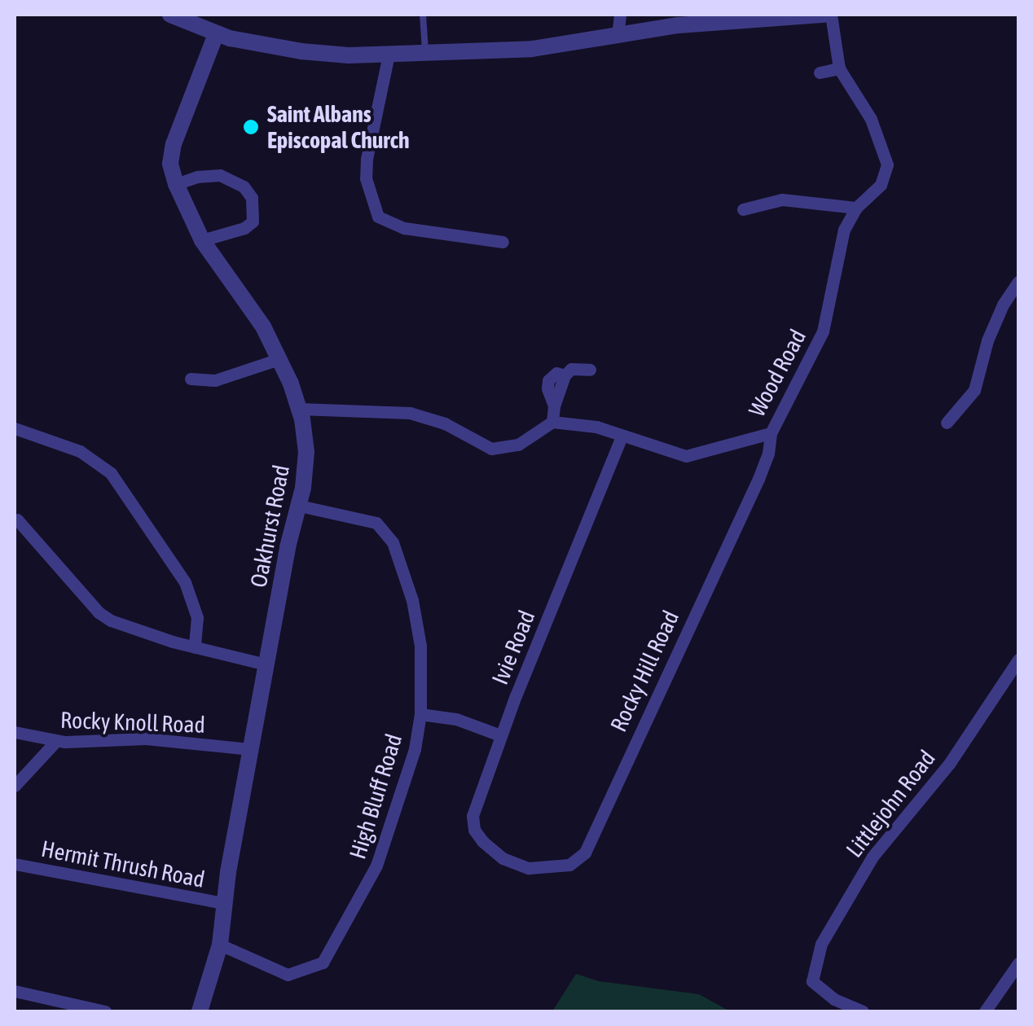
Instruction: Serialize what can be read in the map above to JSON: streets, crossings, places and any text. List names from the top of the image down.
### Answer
{
  "streets": {
    "street": [
      "Wood Road",
      "Oakhurst Road",
      "Ivie Road",
      "Rocky Hill Road",
      "Rocky Knoll Road",
      "High Bluff Road",
      "Littlejohn Road",
      "Hermit Thrush Road"
    ]
  },
  "crossings": [
    ["Wood Road", "Ivie Road"],
    ["Wood Road", "Rocky Hill Road"],
    ["Oakhurst Road", "Rocky Knoll Road"],
    ["Oakhurst Road", "High Bluff Road"],
    ["Oakhurst Road", "Hermit Thrush Road"],
    ["Ivie Road", "Rocky Hill Road"]
  ],
  "places": ["Saint Albans Episcopal Church"]
}
